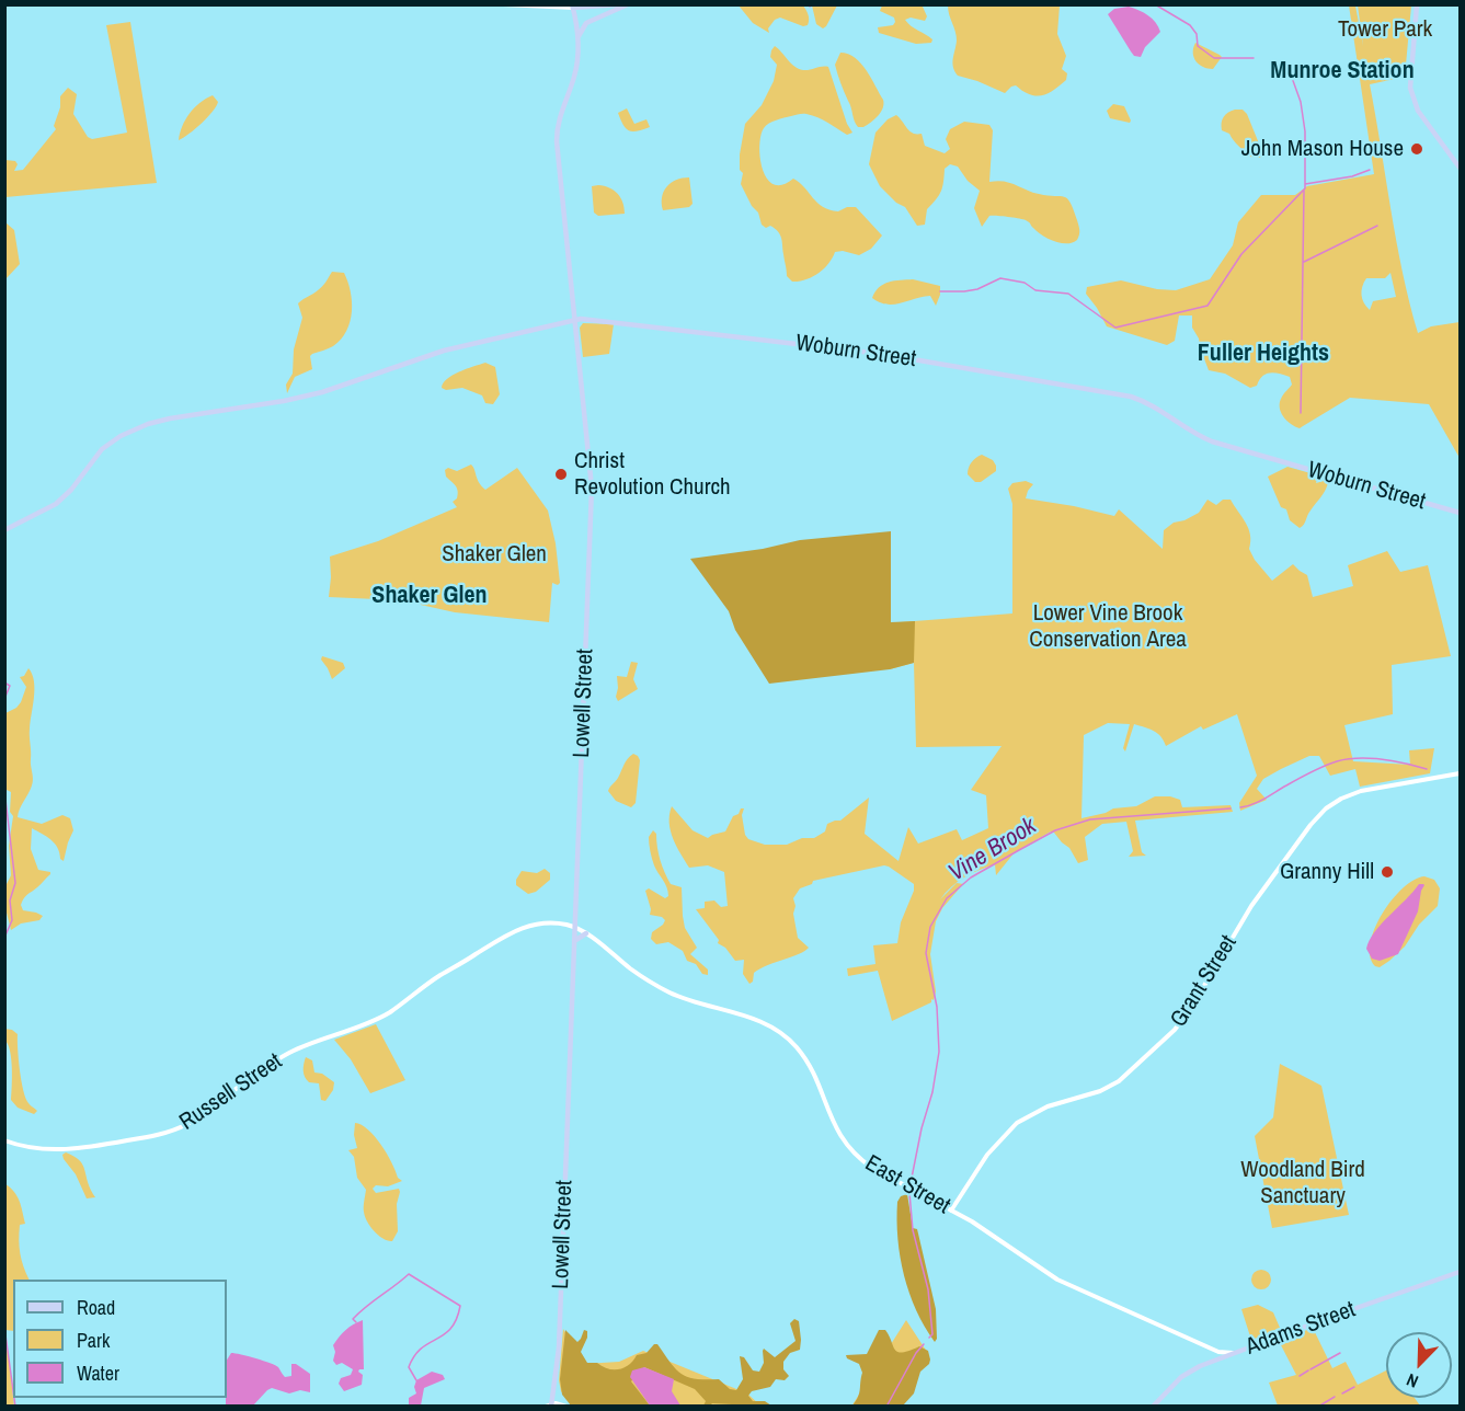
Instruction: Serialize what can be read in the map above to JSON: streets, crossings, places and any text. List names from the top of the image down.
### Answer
{
  "streets": {
    "main road": ["Woburn Street", "Lowell Street", "Adams Street"],
    "street": ["Grant Street", "Russell Street", "East Street"]
  },
  "crossings": [
    ["Woburn Street", "Lowell Street"],
    ["Lowell Street", "East Street"],
    ["Grant Street", "East Street"],
    ["Russell Street", "East Street"],
    ["East Street", "Adams Street"]
  ],
  "districts": ["Munroe Station", "Fuller Heights", "Shaker Glen"],
  "water": ["Vine Brook"],
  "parks": [
    "Tower Park",
    "Shaker Glen",
    "Lower Vine Brook Conservation Area",
    "Woodland Bird Sanctuary"
  ],
  "places": ["John Mason House", "Christ Revolution Church", "Granny Hill"],
  "legend": ["Road", "Park", "Water"],
  "north": "bottom left"
}
